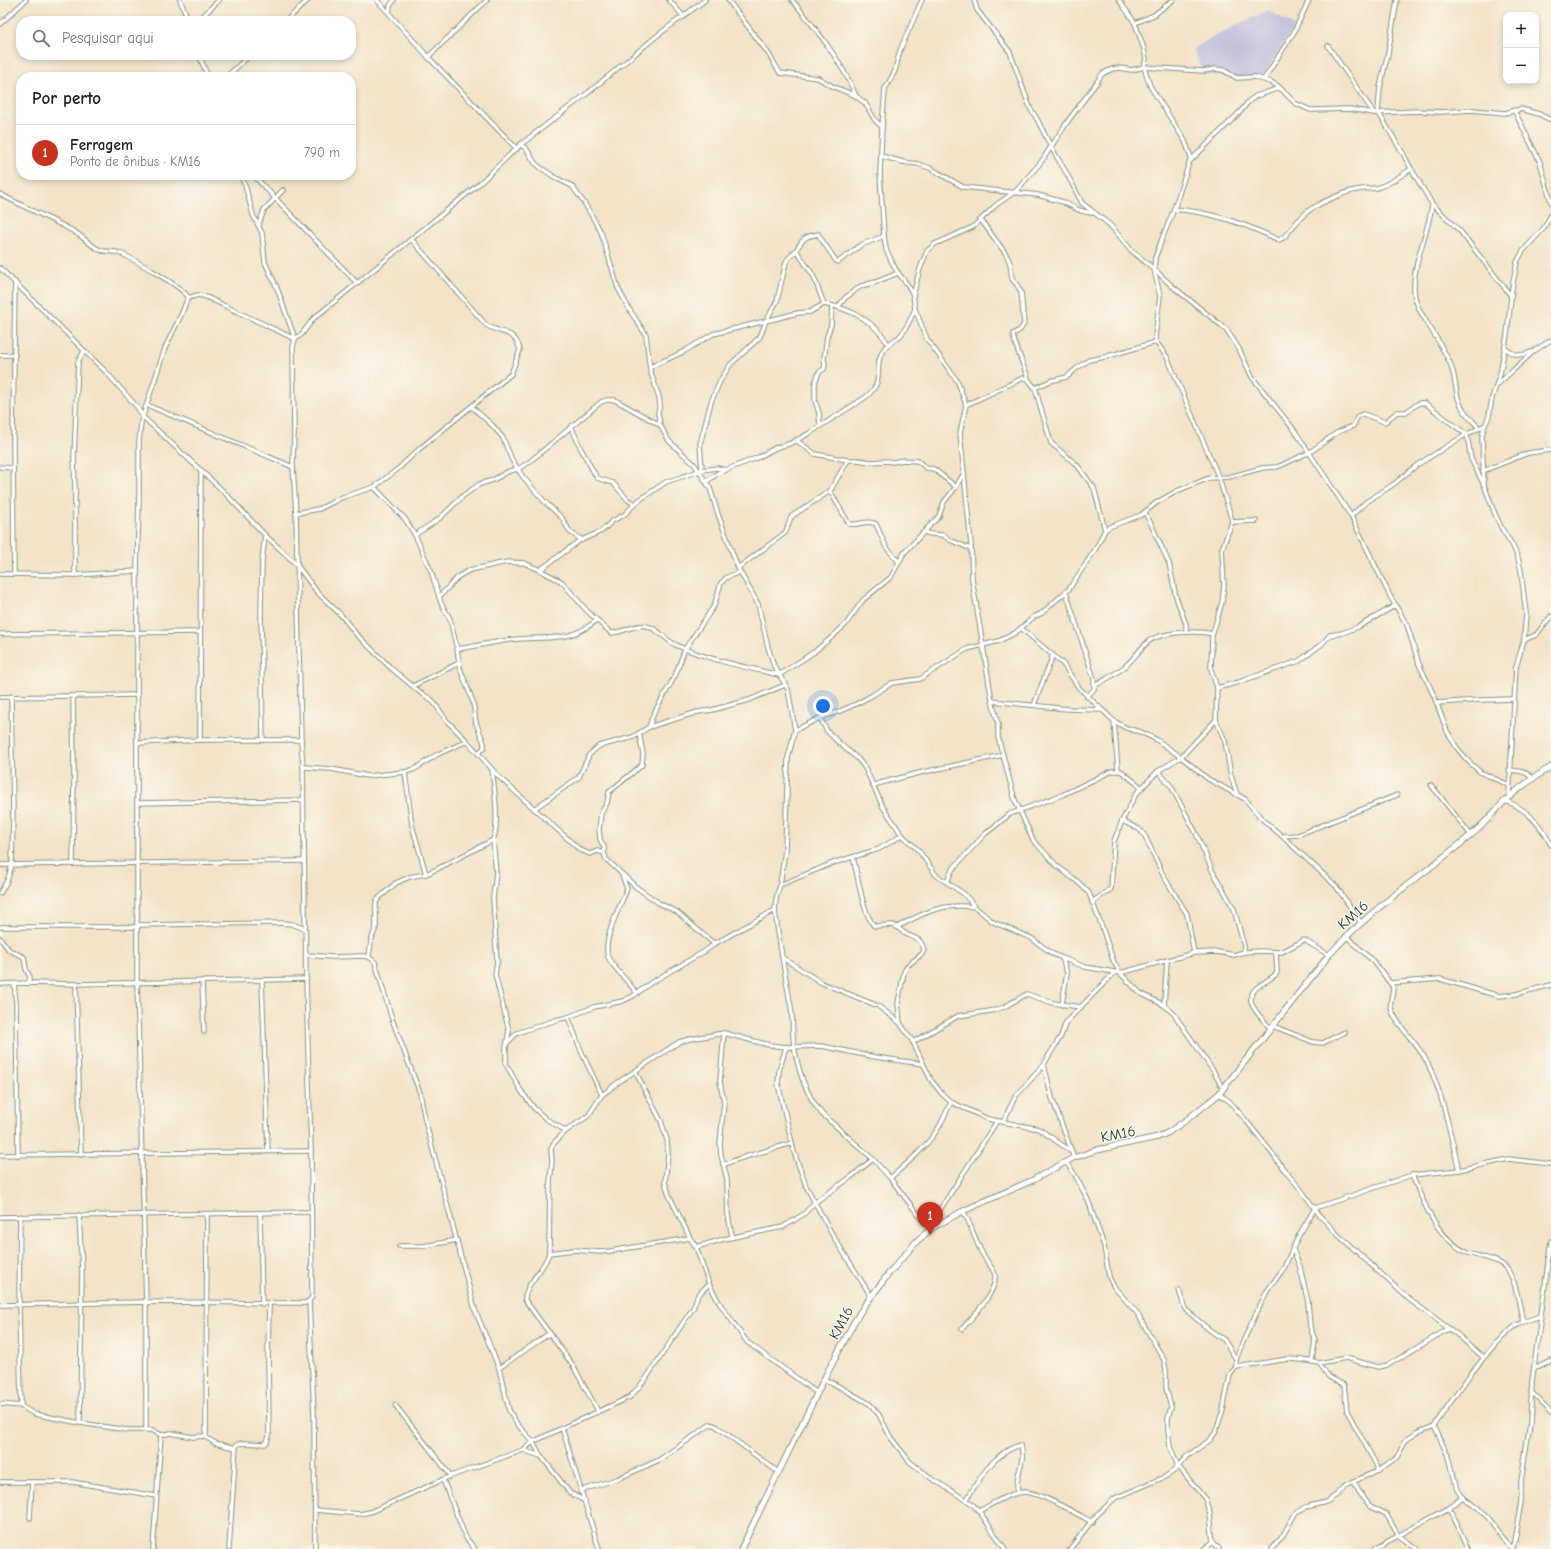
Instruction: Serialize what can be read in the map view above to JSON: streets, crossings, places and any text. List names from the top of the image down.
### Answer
{
  "streets": {
    "street": ["KM16"]
  },
  "page": {
    "map_buttons": ["+", "−"],
    "search": "Pesquisar aqui",
    "heading": "Por perto",
    "list": [
      {
        "mark": "1",
        "name": "Ferragem",
        "note": "Ponto de ônibus · KM16",
        "value": "790 m"
      }
    ],
    "pins": "1"
  }
}
